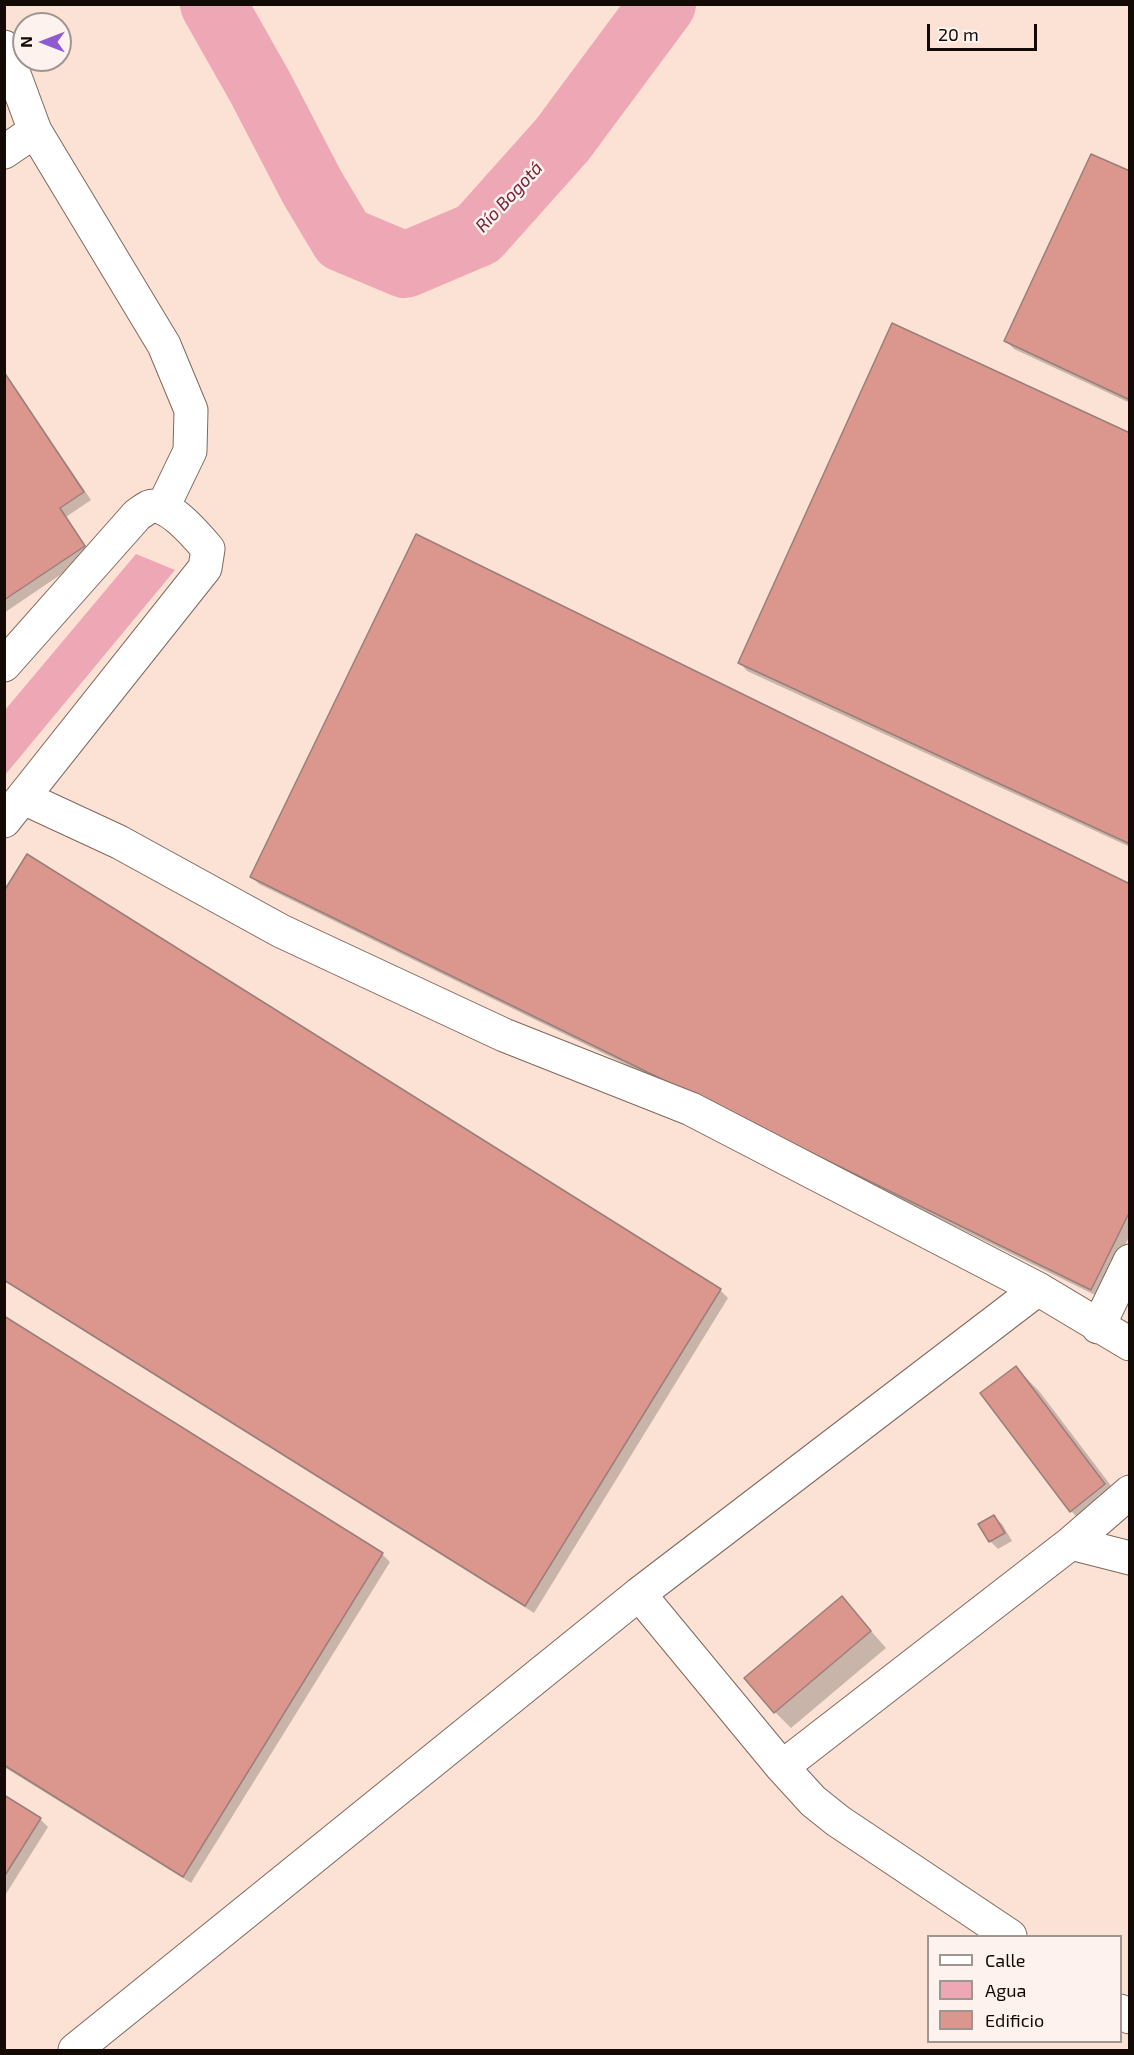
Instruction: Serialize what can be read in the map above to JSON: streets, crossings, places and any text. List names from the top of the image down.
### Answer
{
  "water": ["Río Bogotá"],
  "legend": ["Calle", "Agua", "Edificio"],
  "scale_bar": "20 m",
  "north": "left"
}
